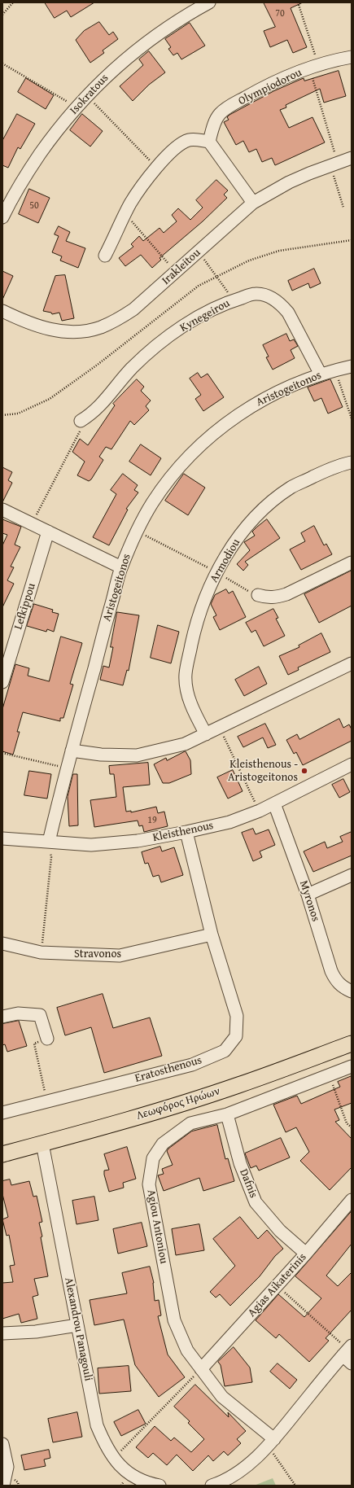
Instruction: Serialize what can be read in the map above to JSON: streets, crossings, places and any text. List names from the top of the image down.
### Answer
{
  "streets": {
    "main road": ["Λεωφόρος Ηρώων"],
    "street": [
      "Olympiodorou",
      "Isokratous",
      "Irakleitou",
      "Kynegeirou",
      "Aristogeitonos",
      "Armodiou",
      "Lefkippou",
      "Kleisthenous",
      "Myronos",
      "Stravonos",
      "Eratosthenous",
      "Dafnis",
      "Agiou Antoniou",
      "Agias Aikaterinis",
      "Alexandrou Panagouli"
    ]
  },
  "crossings": [
    ["Kynegeirou", "Aristogeitonos"],
    ["Aristogeitonos", "Kleisthenous"],
    ["Kleisthenous", "Myronos"],
    ["Kleisthenous", "Eratosthenous"],
    ["Stravonos", "Eratosthenous"],
    ["Λεωφόρος Ηρώων", "Alexandrou Panagouli"],
    ["Dafnis", "Agiou Antoniou"],
    ["Dafnis", "Agias Aikaterinis"],
    ["Agiou Antoniou", "Agias Aikaterinis"]
  ],
  "places": ["Kleisthenous - Aristogeitonos"],
  "house_numbers": ["70", "50", "19"]
}
